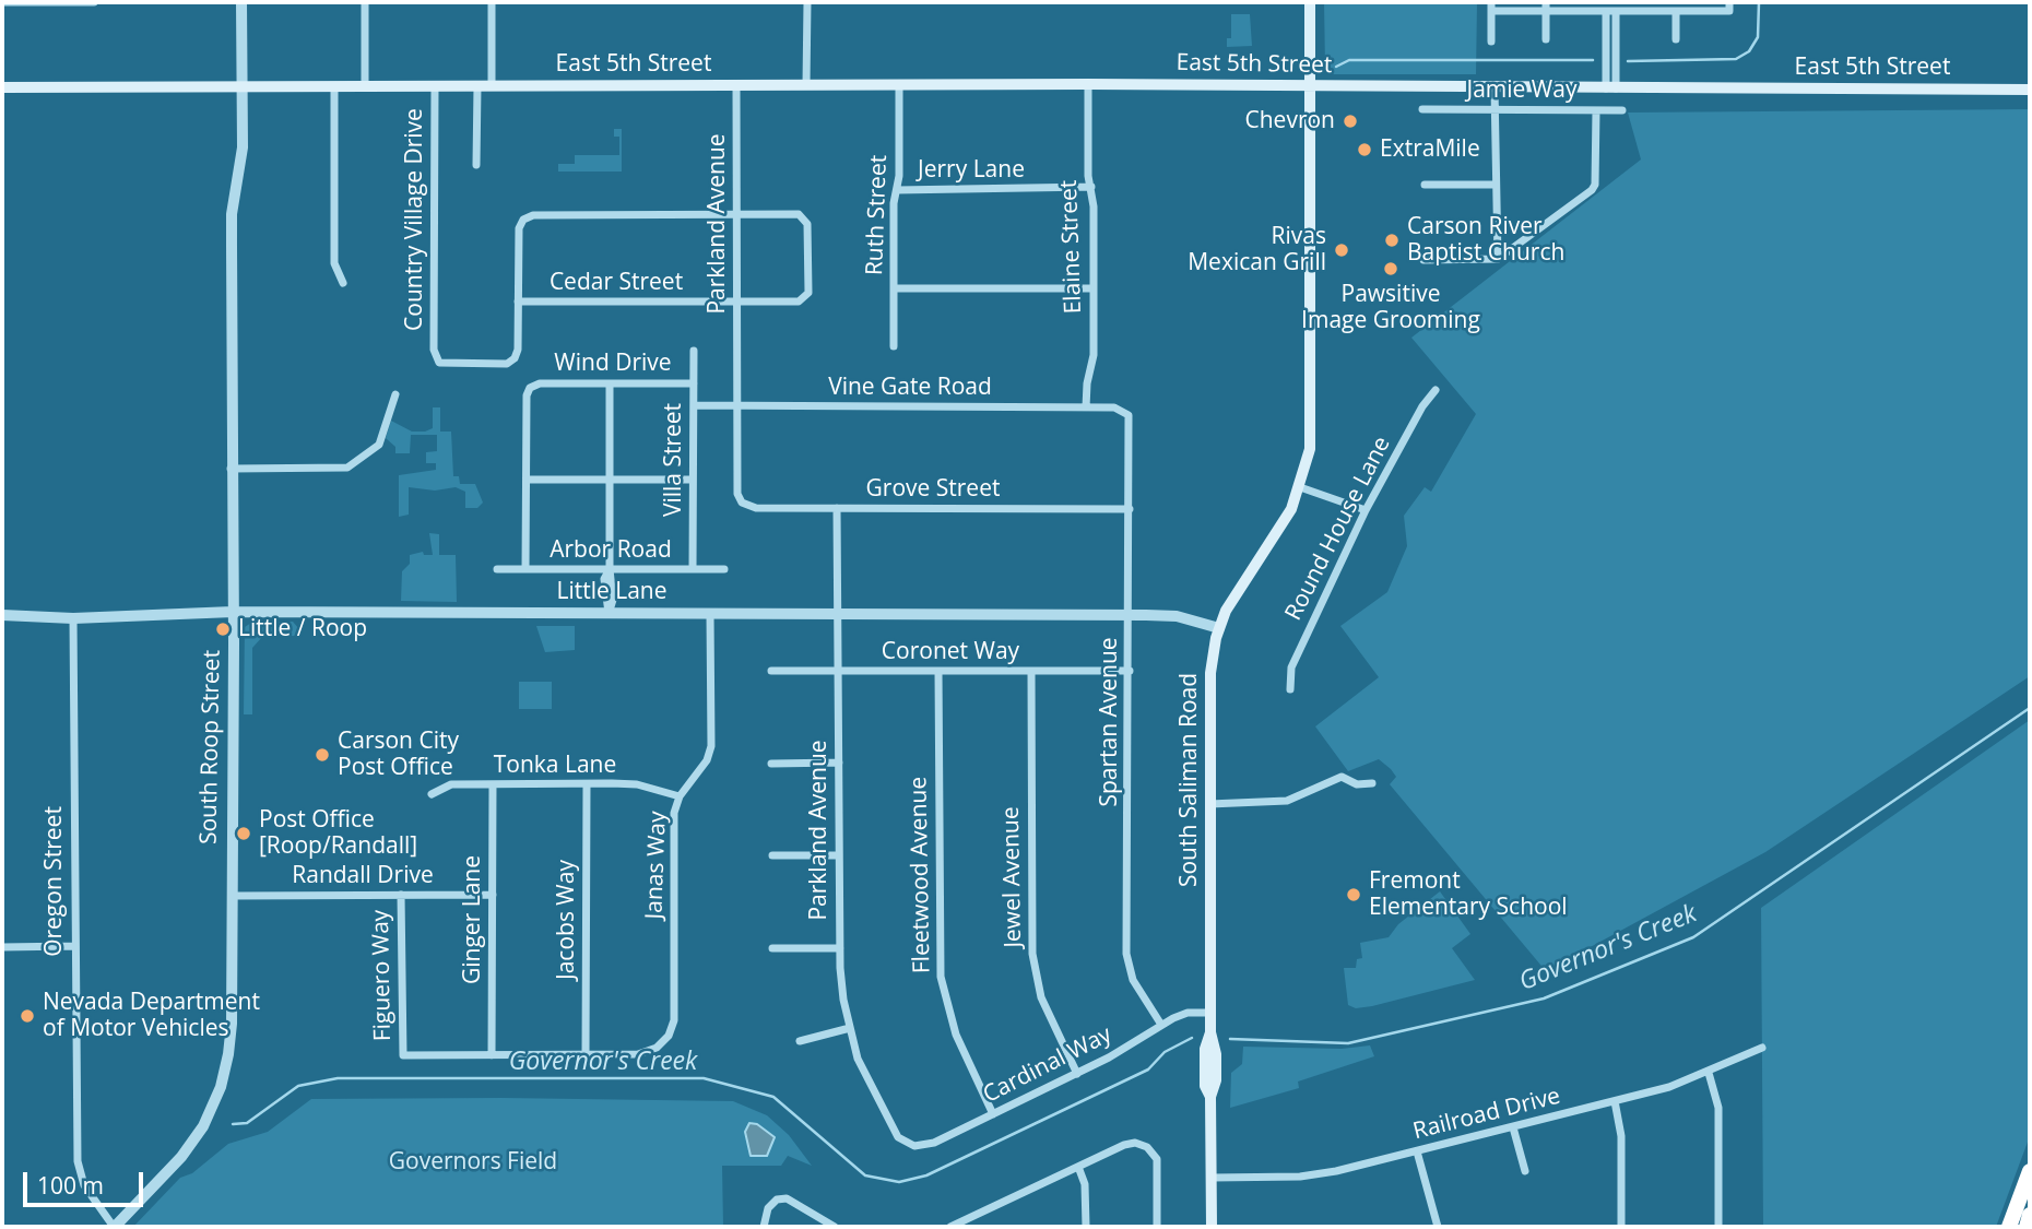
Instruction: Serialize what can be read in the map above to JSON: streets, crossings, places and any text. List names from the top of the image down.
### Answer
{
  "streets": {
    "main road": ["East 5th Street", "South Saliman Road"],
    "street": [
      "Jamie Way",
      "Jerry Lane",
      "Ruth Street",
      "Country Village Drive",
      "Parkland Avenue",
      "Elaine Street",
      "Cedar Street",
      "Wind Drive",
      "Vine Gate Road",
      "Villa Street",
      "Grove Street",
      "Round House Lane",
      "Arbor Road",
      "Little Lane",
      "Coronet Way",
      "Spartan Avenue",
      "South Roop Street",
      "Tonka Lane",
      "Janas Way",
      "Fleetwood Avenue",
      "Randall Drive",
      "Jewel Avenue",
      "Oregon Street",
      "Ginger Lane",
      "Jacobs Way",
      "Figuero Way",
      "Cardinal Way",
      "Railroad Drive"
    ]
  },
  "crossings": [
    ["East 5th Street", "Ruth Street"],
    ["East 5th Street", "Country Village Drive"],
    ["East 5th Street", "Parkland Avenue"],
    ["East 5th Street", "Elaine Street"],
    ["East 5th Street", "South Roop Street"],
    ["East 5th Street", "South Saliman Road"],
    ["Jerry Lane", "Ruth Street"],
    ["Jerry Lane", "Elaine Street"],
    ["Country Village Drive", "Cedar Street"],
    ["Parkland Avenue", "Cedar Street"],
    ["Parkland Avenue", "Vine Gate Road"],
    ["Parkland Avenue", "Grove Street"],
    ["Parkland Avenue", "Little Lane"],
    ["Parkland Avenue", "Coronet Way"],
    ["Parkland Avenue", "Cardinal Way"],
    ["Elaine Street", "Vine Gate Road"],
    ["Wind Drive", "Villa Street"],
    ["Vine Gate Road", "Villa Street"],
    ["Vine Gate Road", "Spartan Avenue"],
    ["Villa Street", "Arbor Road"],
    ["Grove Street", "Spartan Avenue"],
    ["Little Lane", "Spartan Avenue"],
    ["Little Lane", "South Roop Street"],
    ["Little Lane", "South Saliman Road"],
    ["Little Lane", "Janas Way"],
    ["Little Lane", "Oregon Street"],
    ["Coronet Way", "Spartan Avenue"],
    ["Coronet Way", "Fleetwood Avenue"],
    ["Coronet Way", "Jewel Avenue"],
    ["Spartan Avenue", "Cardinal Way"],
    ["South Roop Street", "Randall Drive"],
    ["South Roop Street", "Oregon Street"],
    ["Tonka Lane", "Janas Way"],
    ["Tonka Lane", "Ginger Lane"],
    ["Tonka Lane", "Jacobs Way"],
    ["South Saliman Road", "Cardinal Way"],
    ["South Saliman Road", "Railroad Drive"],
    ["Janas Way", "Jacobs Way"],
    ["Fleetwood Avenue", "Cardinal Way"],
    ["Randall Drive", "Ginger Lane"],
    ["Randall Drive", "Figuero Way"],
    ["Jewel Avenue", "Cardinal Way"],
    ["Ginger Lane", "Figuero Way"]
  ],
  "water": ["Governor's Creek"],
  "parks": ["Governors Field"],
  "places": [
    "Chevron",
    "ExtraMile",
    "Carson River Baptist Church",
    "Rivas Mexican Grill",
    "Pawsitive Image Grooming",
    "Little / Roop",
    "Carson City Post Office",
    "Post Office [Roop/Randall]",
    "Fremont Elementary School",
    "Nevada Department of Motor Vehicles"
  ],
  "scale_bar": "100 m"
}
